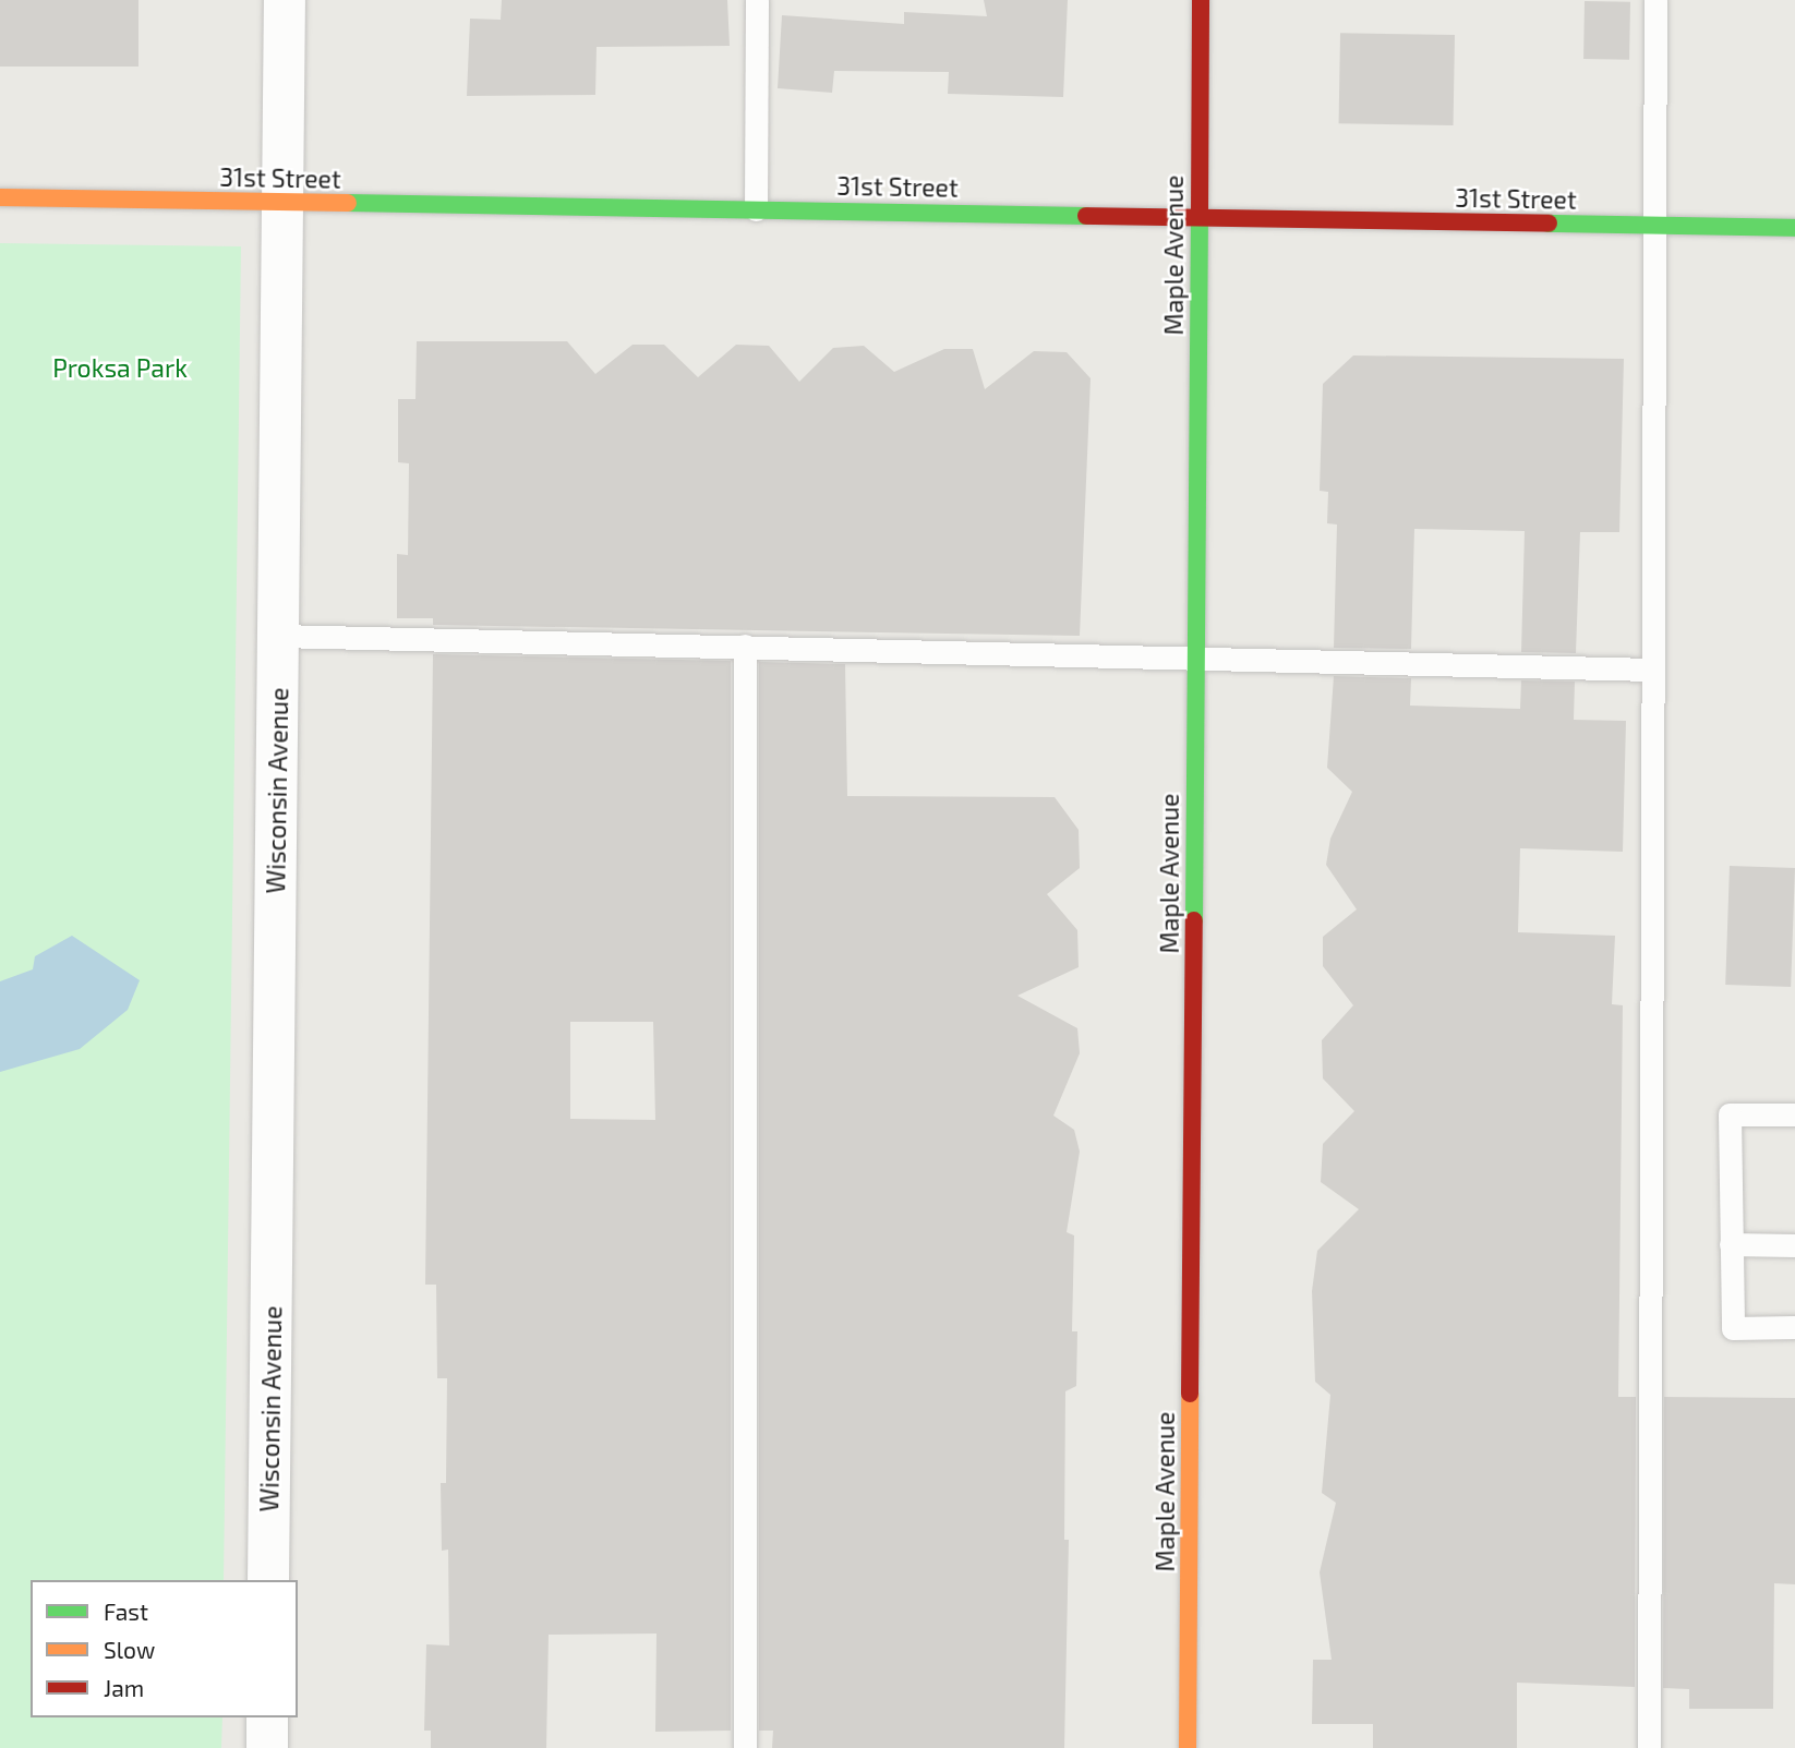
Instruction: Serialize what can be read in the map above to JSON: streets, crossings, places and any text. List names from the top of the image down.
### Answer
{
  "streets": {
    "street": ["31st Street", "Maple Avenue", "Wisconsin Avenue"]
  },
  "crossings": [
    ["31st Street", "Maple Avenue"],
    ["31st Street", "Wisconsin Avenue"]
  ],
  "parks": ["Proksa Park"],
  "legend": ["Fast", "Slow", "Jam"]
}
